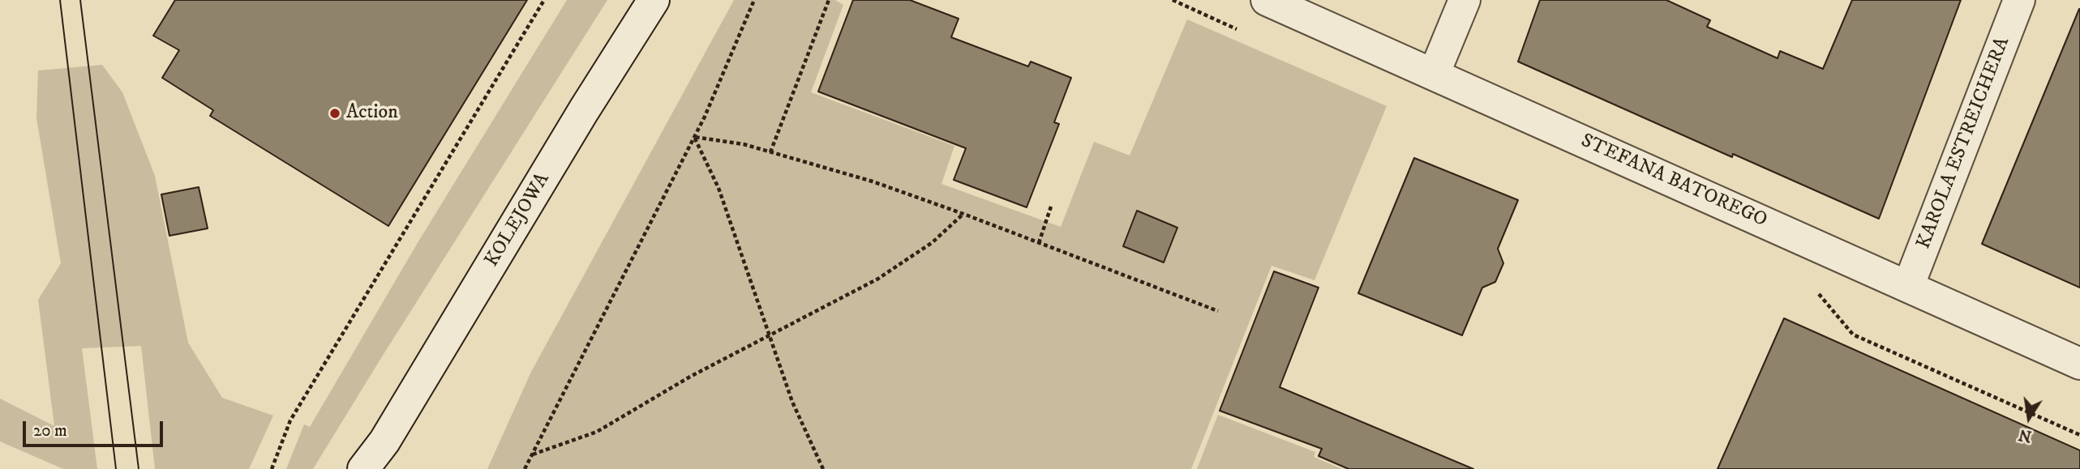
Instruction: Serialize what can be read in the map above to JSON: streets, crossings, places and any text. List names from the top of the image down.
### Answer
{
  "streets": {
    "street": ["KAROLA ESTREICHERA", "STEFANA BATOREGO", "KOLEJOWA"]
  },
  "crossings": [
    ["KAROLA ESTREICHERA", "STEFANA BATOREGO"]
  ],
  "places": ["Action"],
  "scale_bar": "20 m",
  "north": "bottom"
}
